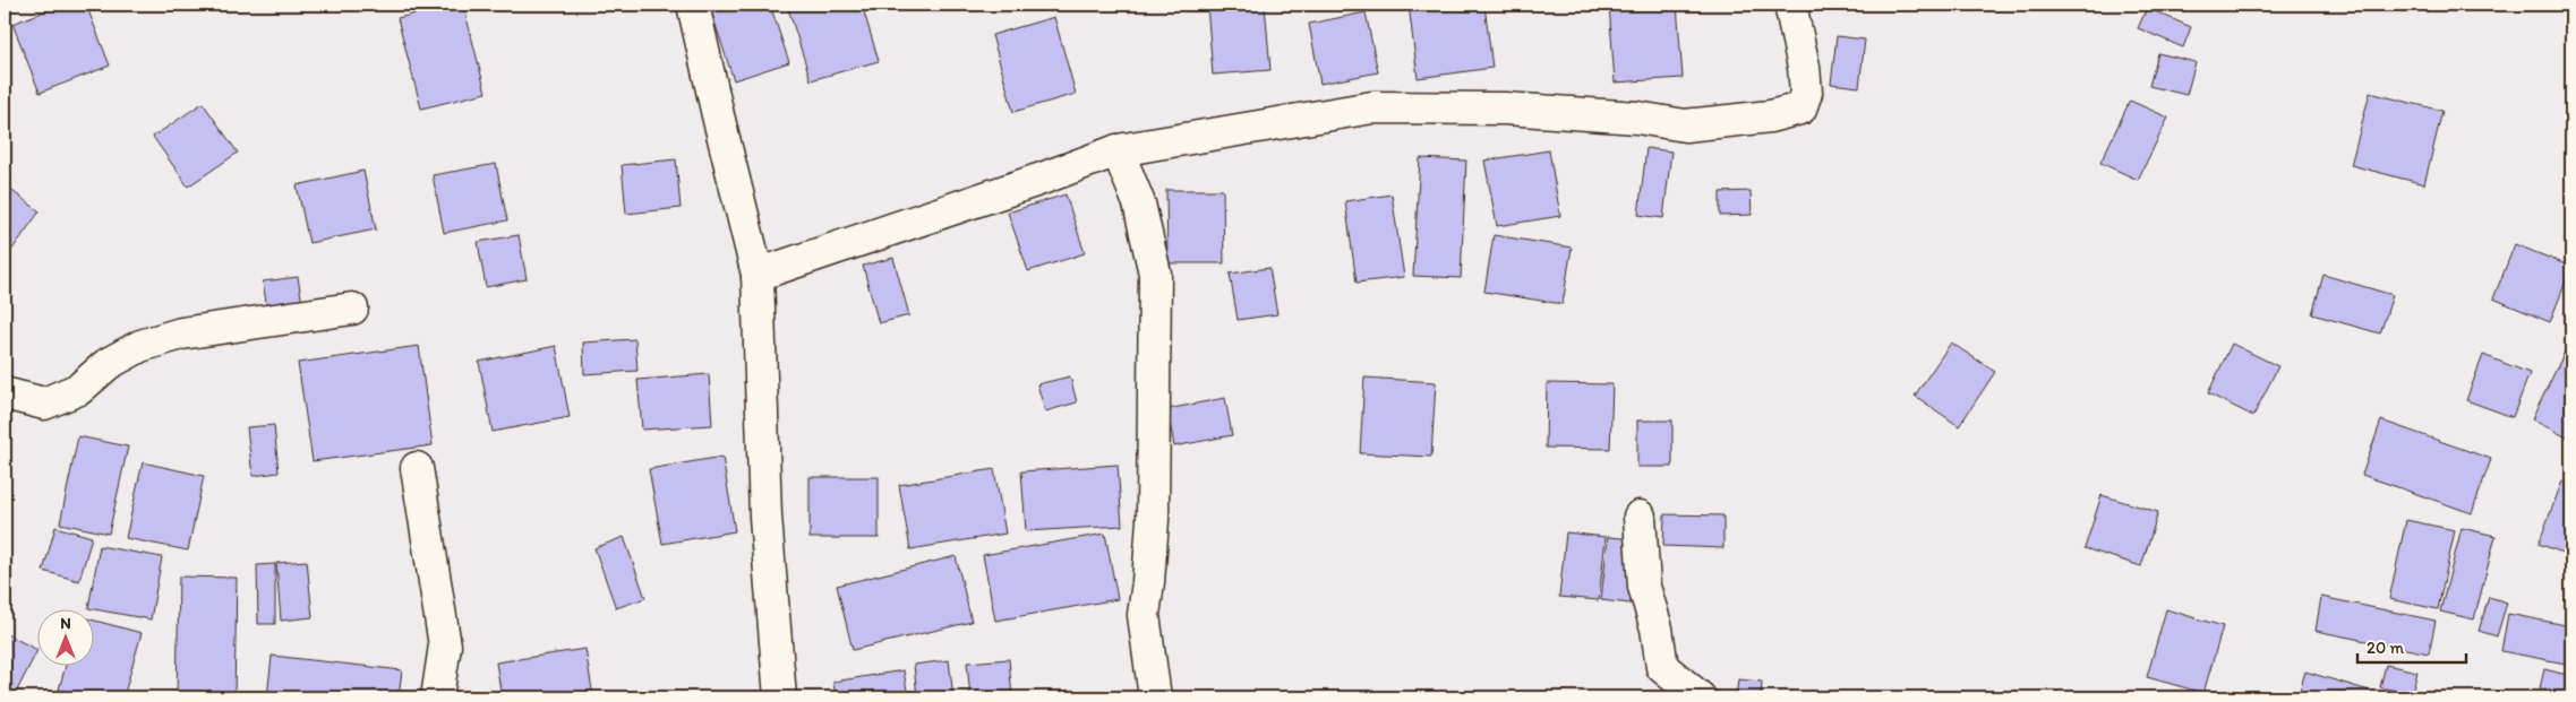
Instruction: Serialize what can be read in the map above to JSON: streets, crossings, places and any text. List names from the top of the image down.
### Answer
{
  "scale_bar": "20 m",
  "north": "top"
}
